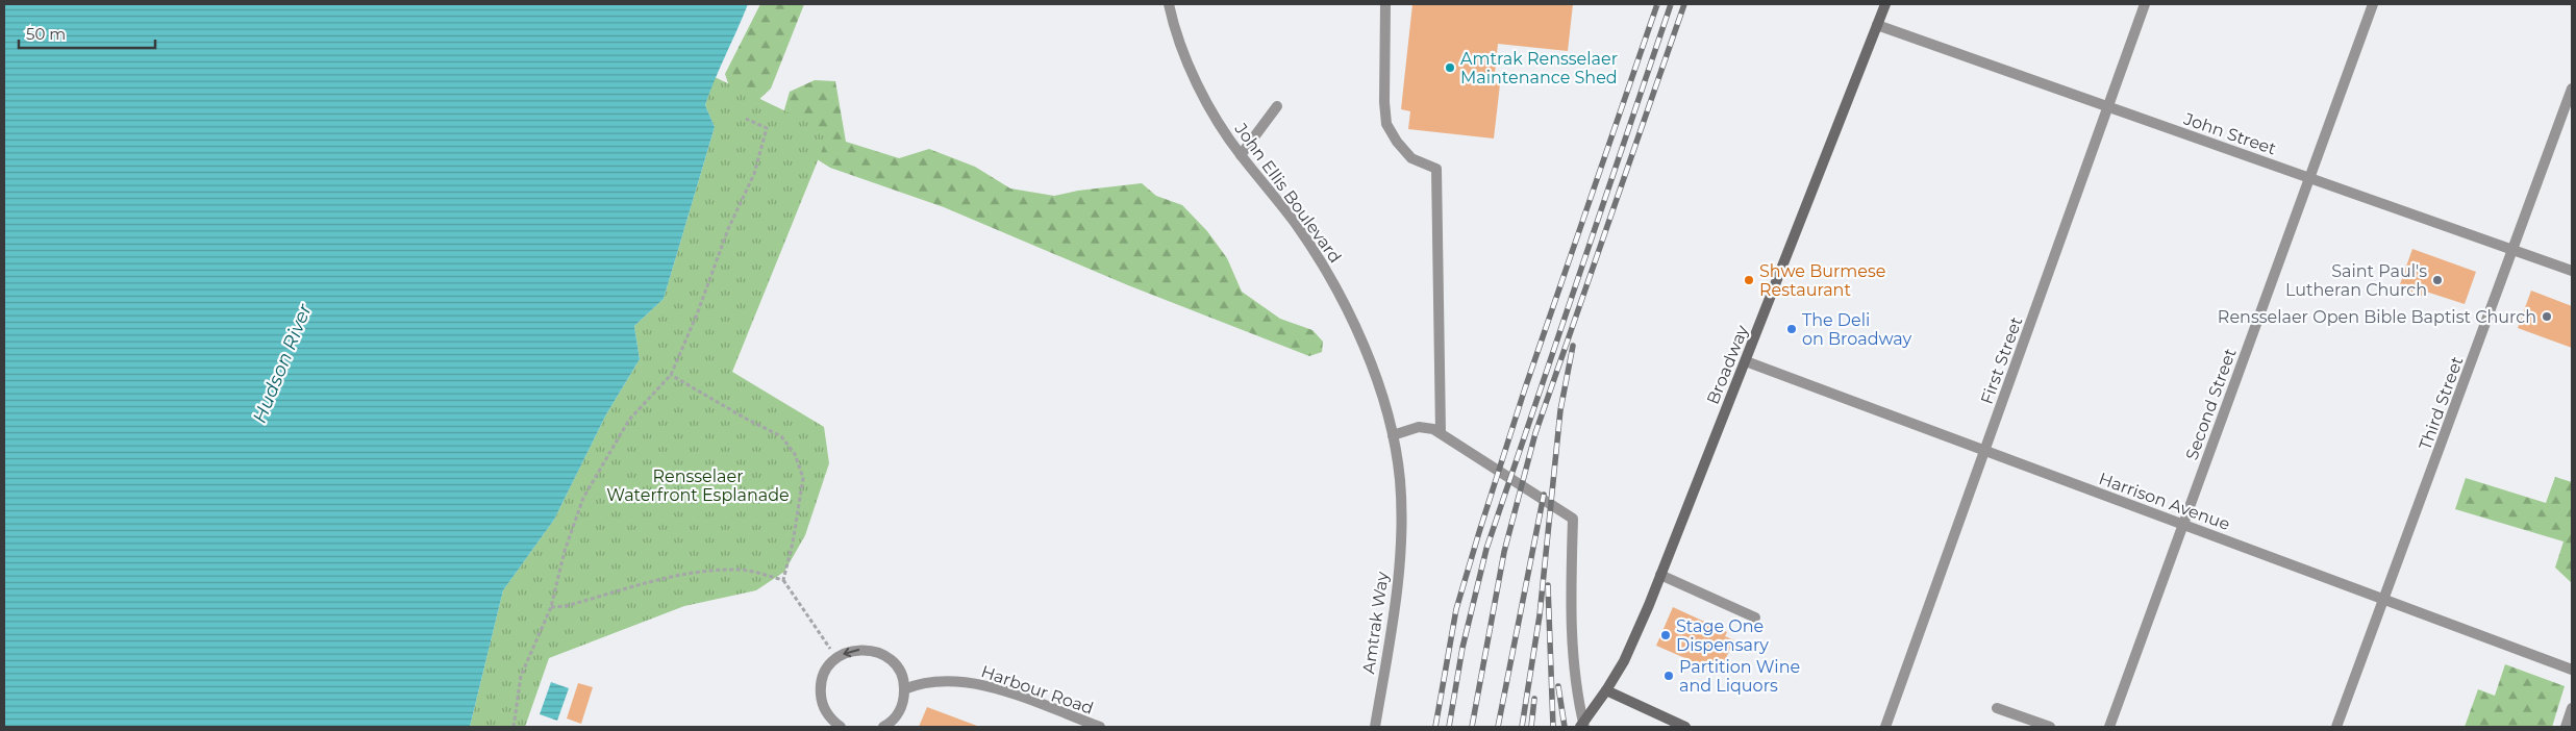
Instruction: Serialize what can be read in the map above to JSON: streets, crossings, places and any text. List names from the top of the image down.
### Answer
{
  "streets": {
    "street": [
      "John Street",
      "John Ellis Boulevard",
      "First Street",
      "Broadway",
      "Third Street",
      "Second Street",
      "Harrison Avenue",
      "Amtrak Way",
      "Harbour Road"
    ]
  },
  "crossings": [
    ["John Street", "First Street"],
    ["John Street", "Broadway"],
    ["John Street", "Third Street"],
    ["John Street", "Second Street"],
    ["John Ellis Boulevard", "Amtrak Way"],
    ["First Street", "Harrison Avenue"],
    ["Broadway", "Harrison Avenue"],
    ["Third Street", "Harrison Avenue"],
    ["Second Street", "Harrison Avenue"]
  ],
  "water": ["Hudson River"],
  "parks": ["Rensselaer Waterfront Esplanade"],
  "places": [
    "Amtrak Rensselaer Maintenance Shed",
    "Shwe Burmese Restaurant",
    "Saint Paul's Lutheran Church",
    "Rensselaer Open Bible Baptist Church",
    "The Deli on Broadway",
    "Stage One Dispensary",
    "Partition Wine and Liquors"
  ],
  "scale_bar": "50 m"
}
